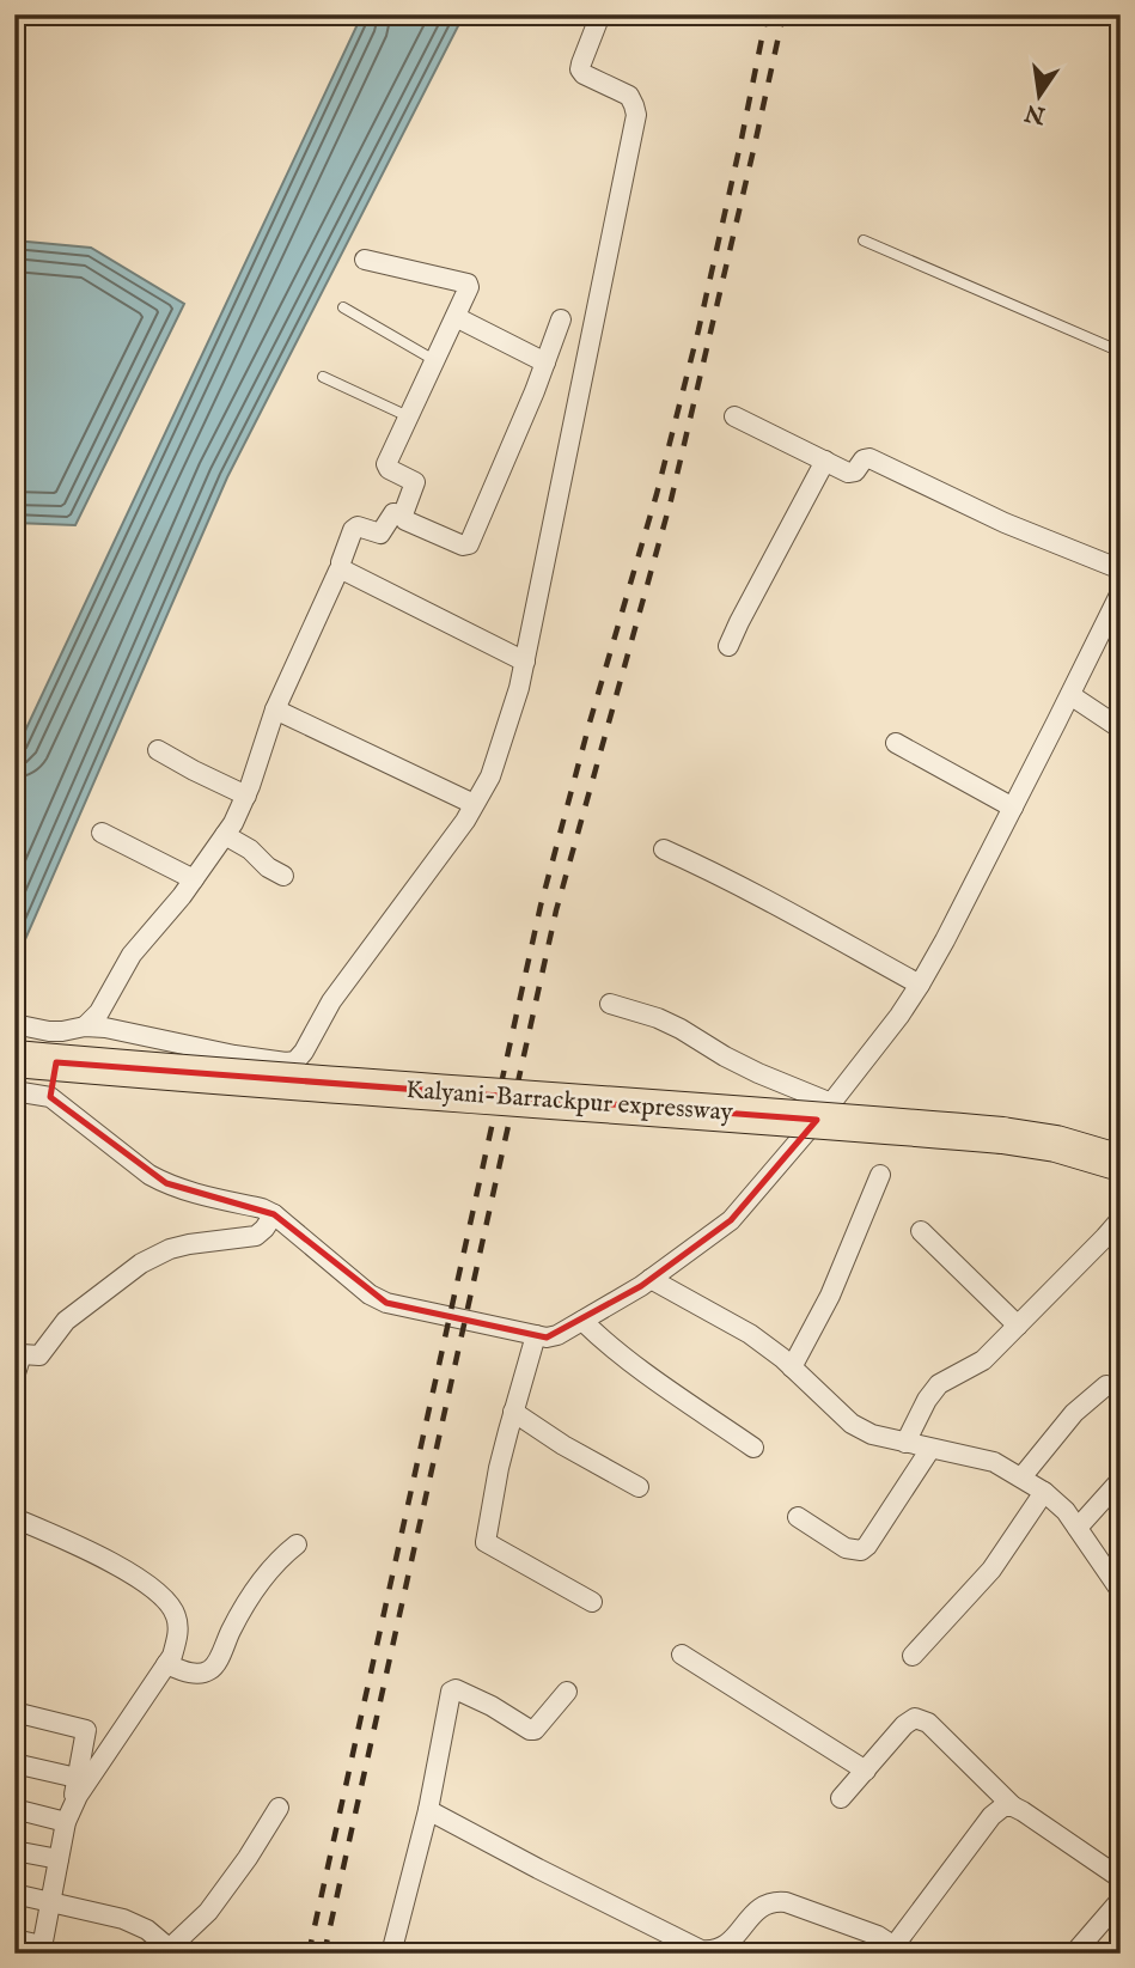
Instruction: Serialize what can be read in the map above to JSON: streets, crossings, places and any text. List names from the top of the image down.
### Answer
{
  "streets": {
    "highway": ["Kalyani-Barrackpur expressway"]
  },
  "north": "bottom"
}
